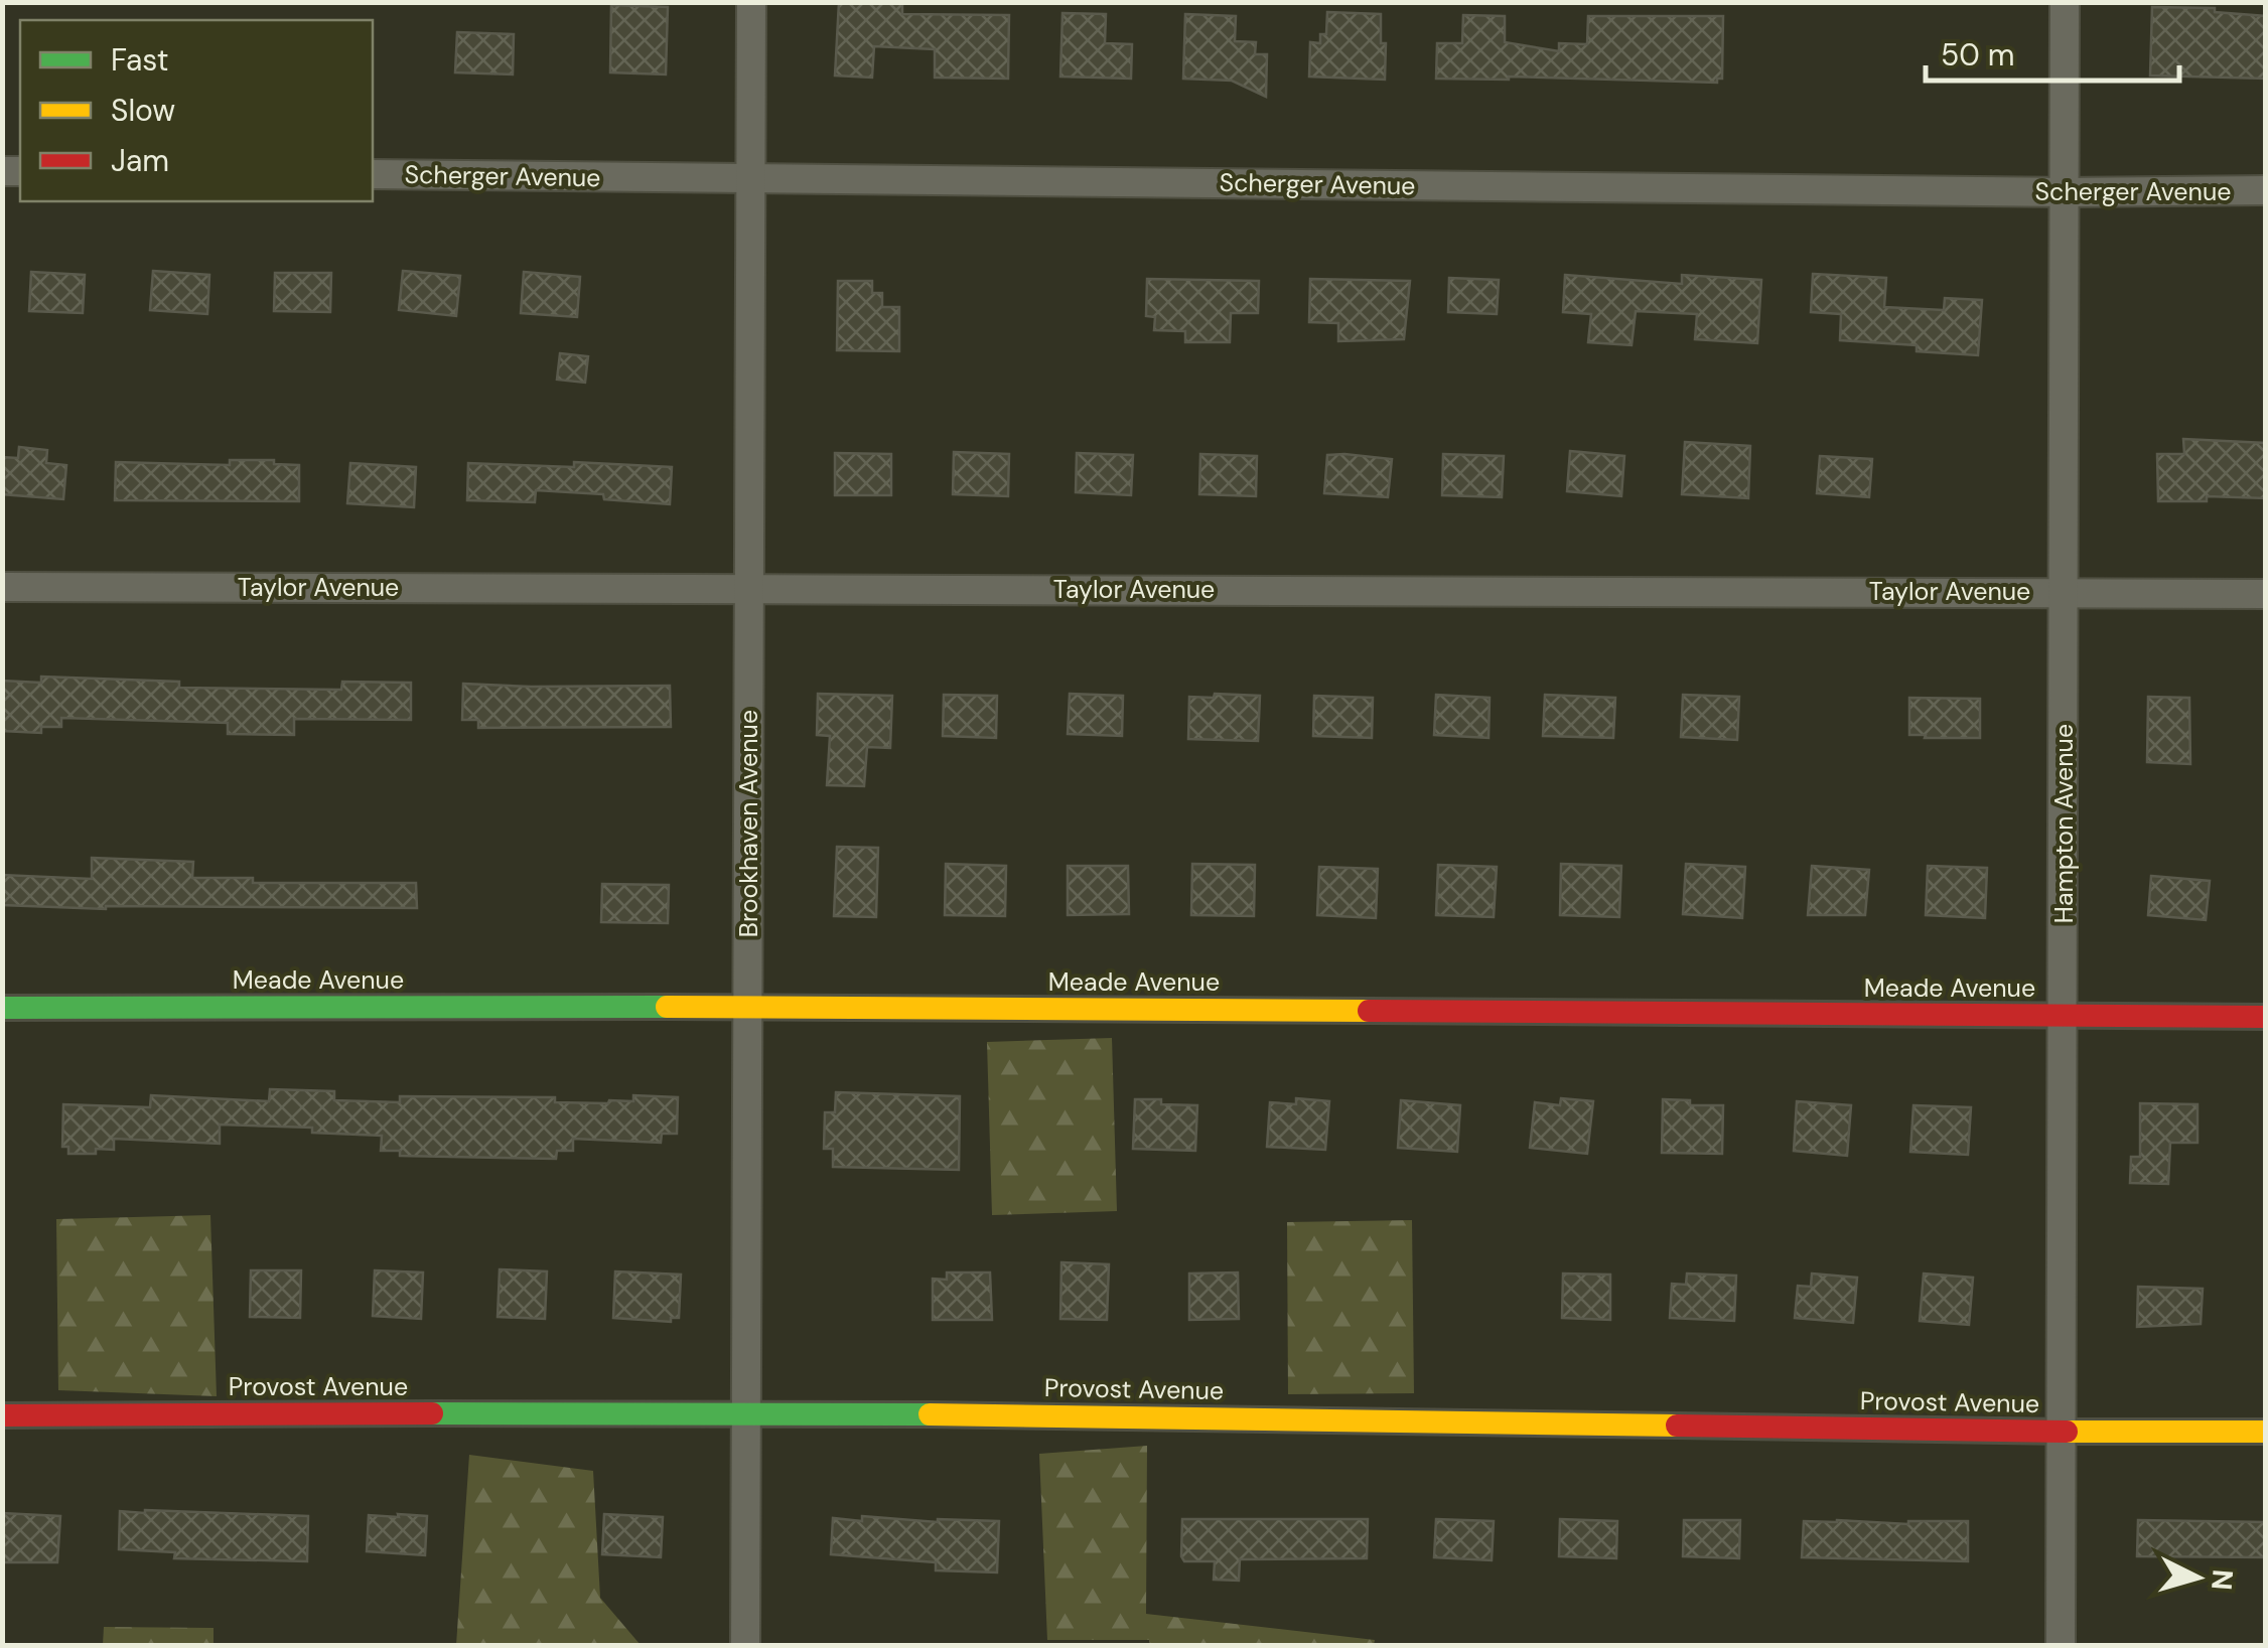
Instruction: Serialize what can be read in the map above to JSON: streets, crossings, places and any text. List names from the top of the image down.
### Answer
{
  "streets": {
    "street": [
      "Scherger Avenue",
      "Taylor Avenue",
      "Brookhaven Avenue",
      "Hampton Avenue",
      "Meade Avenue",
      "Provost Avenue"
    ]
  },
  "crossings": [
    ["Scherger Avenue", "Brookhaven Avenue"],
    ["Scherger Avenue", "Hampton Avenue"],
    ["Taylor Avenue", "Brookhaven Avenue"],
    ["Taylor Avenue", "Hampton Avenue"],
    ["Brookhaven Avenue", "Meade Avenue"],
    ["Brookhaven Avenue", "Provost Avenue"],
    ["Hampton Avenue", "Meade Avenue"],
    ["Hampton Avenue", "Provost Avenue"]
  ],
  "legend": ["Fast", "Slow", "Jam"],
  "scale_bar": "50 m",
  "north": "right"
}
